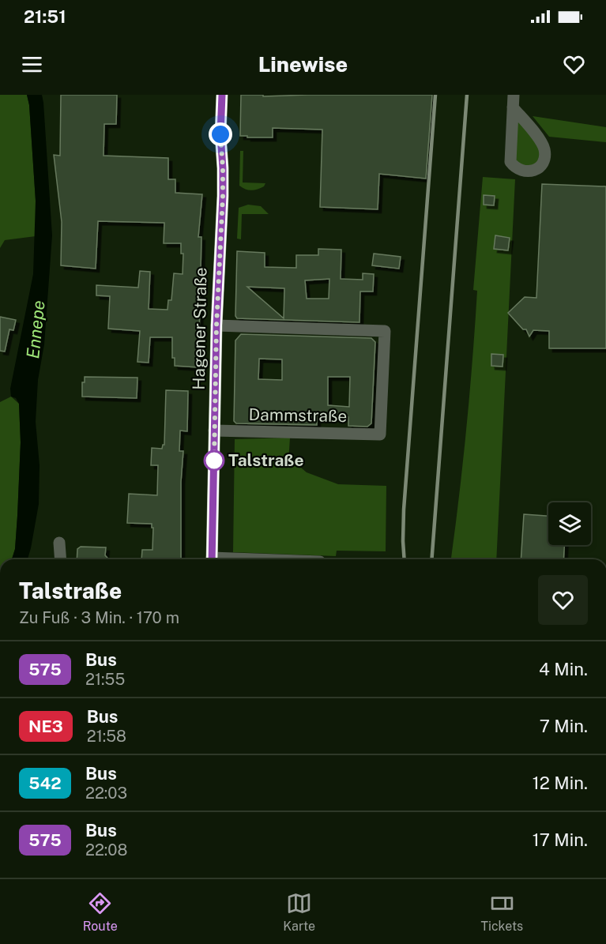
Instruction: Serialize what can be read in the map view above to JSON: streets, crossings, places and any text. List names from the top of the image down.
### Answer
{
  "streets": {
    "main road": ["Hagener Straße"],
    "street": ["Dammstraße"]
  },
  "crossings": [
    ["Hagener Straße", "Dammstraße"]
  ],
  "water": ["Ennepe"],
  "places": ["Talstraße"],
  "lines": ["bus line 575"],
  "page": {
    "status": "21:51",
    "header": "Linewise",
    "heading": ["Talstraße", "Zu Fuß · 3 Min. · 170 m"],
    "list": [
      {
        "mark": "575",
        "name": "Bus",
        "note": "21:55",
        "value": "4 Min."
      },
      {
        "mark": "NE3",
        "name": "Bus",
        "note": "21:58",
        "value": "7 Min."
      },
      {
        "mark": "542",
        "name": "Bus",
        "note": "22:03",
        "value": "12 Min."
      },
      {
        "mark": "575",
        "name": "Bus",
        "note": "22:08",
        "value": "17 Min."
      }
    ],
    "tabs": ["Route", "Karte", "Tickets"]
  }
}
